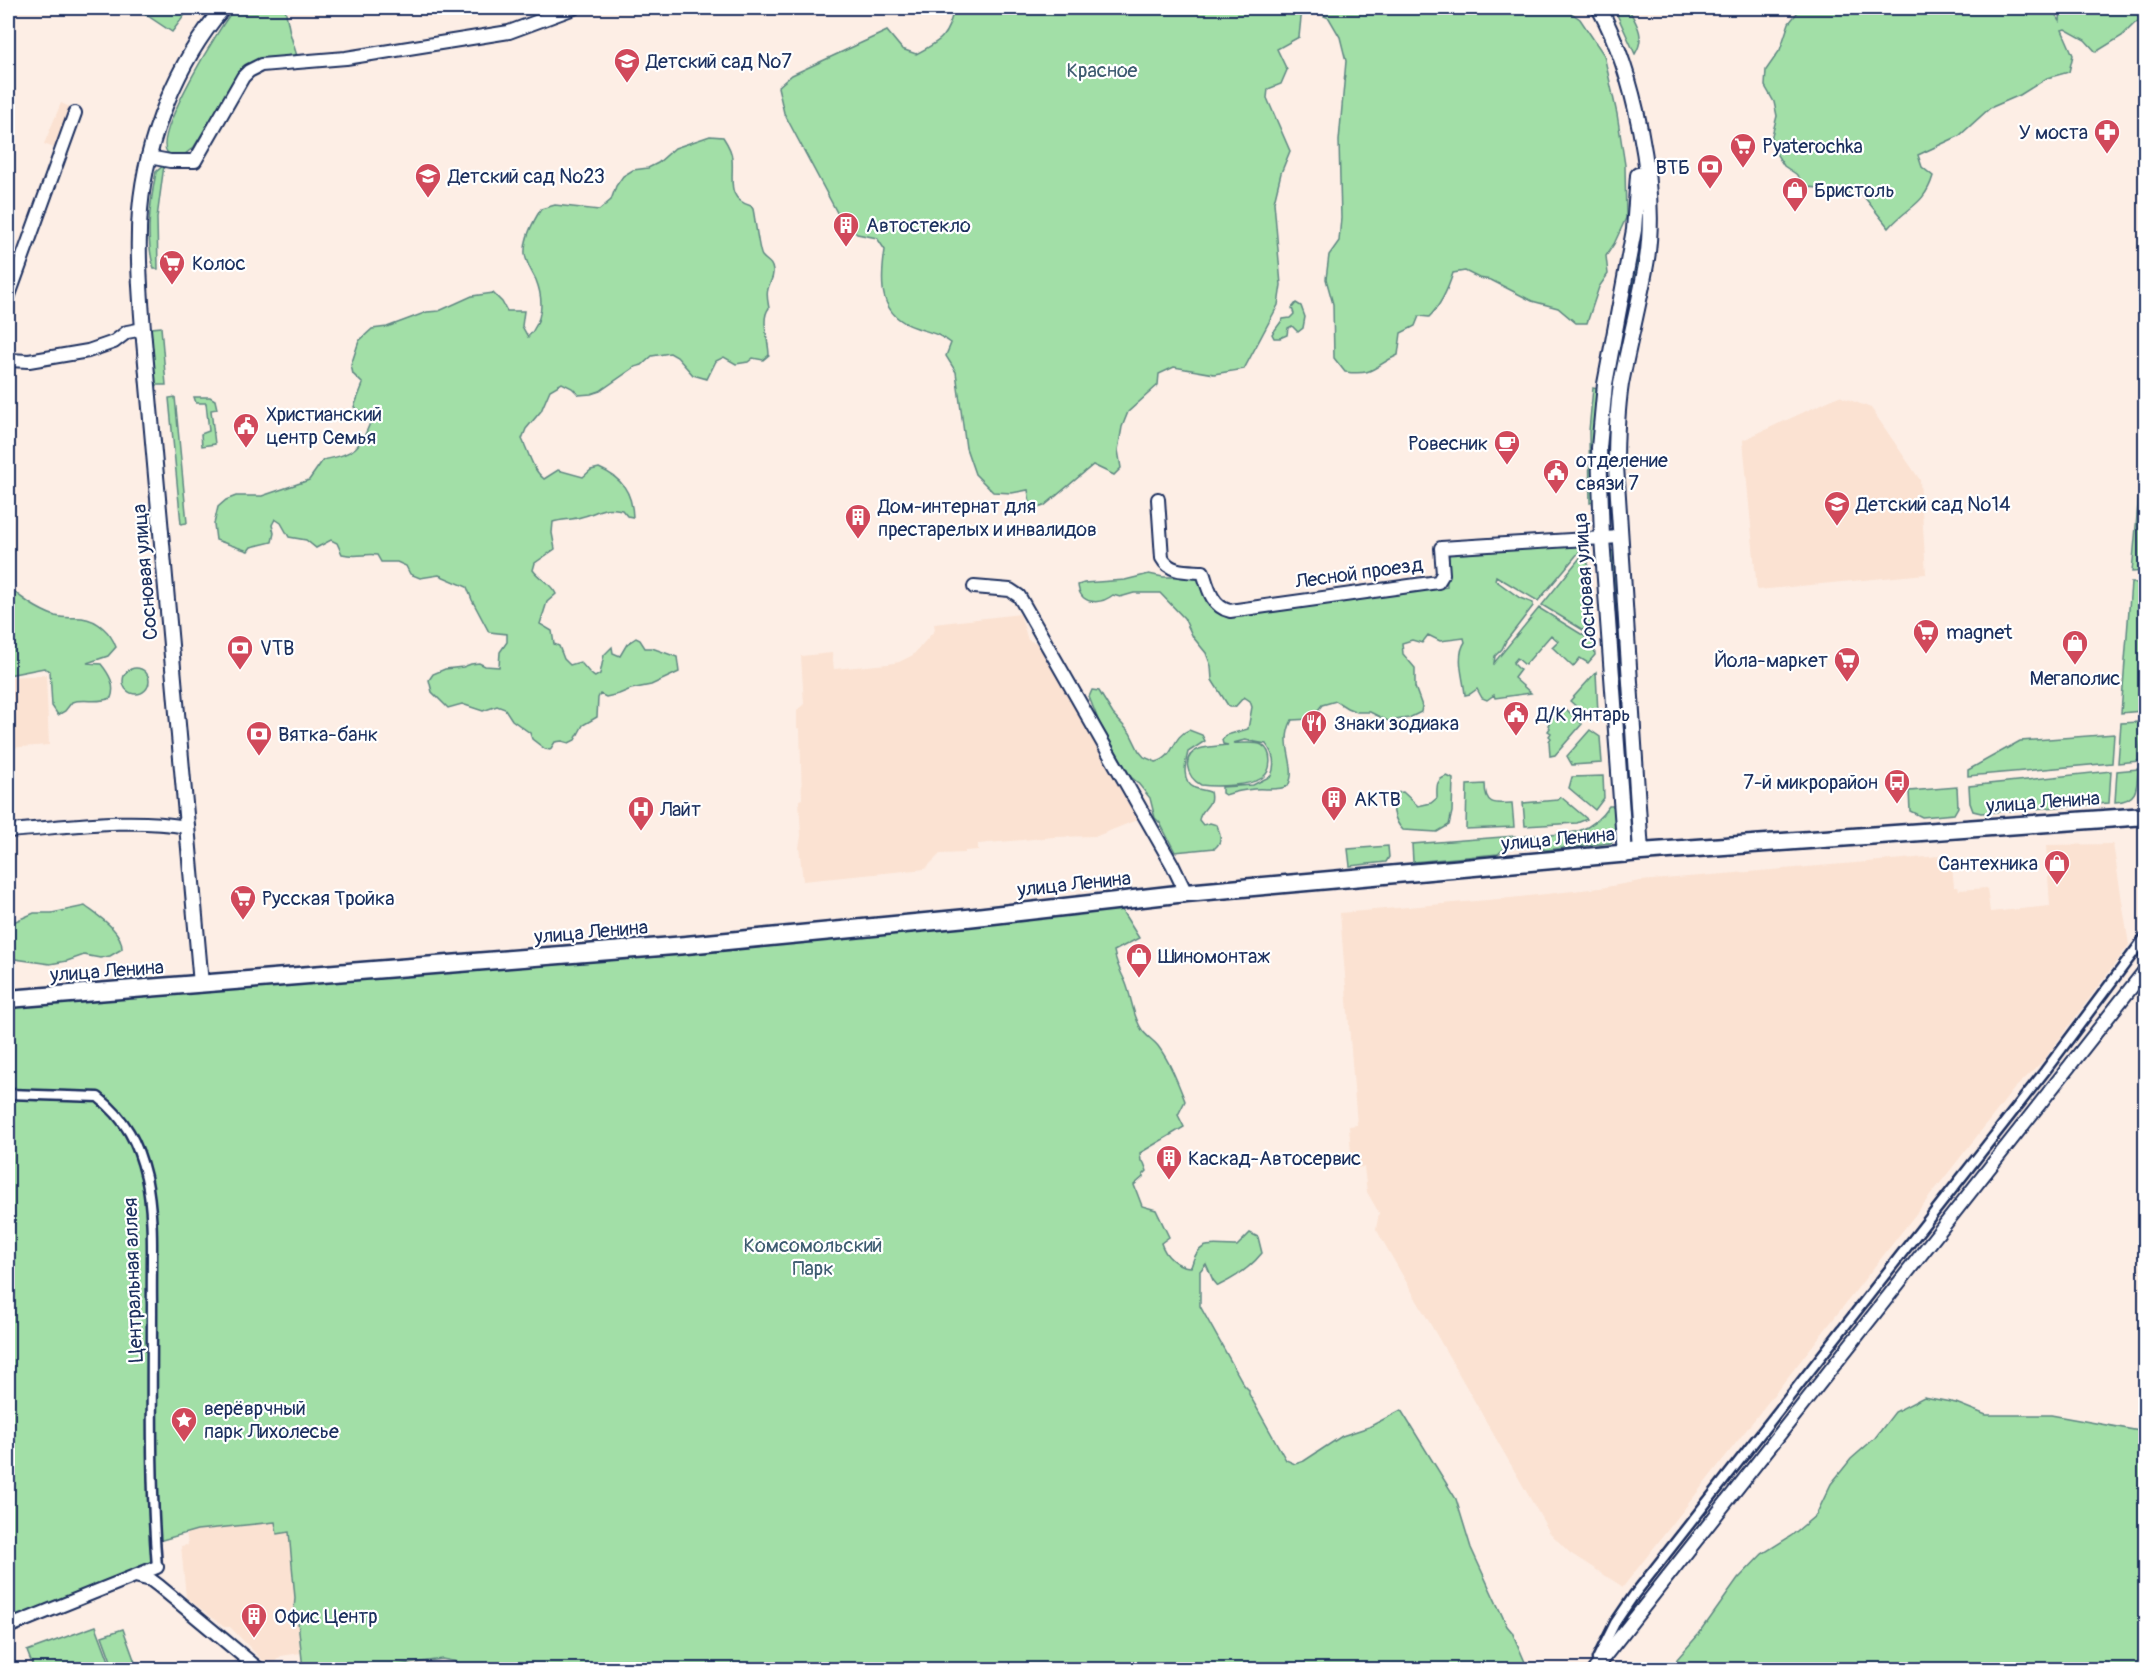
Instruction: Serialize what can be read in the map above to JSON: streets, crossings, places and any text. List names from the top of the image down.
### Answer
{
  "streets": {
    "main road": ["улица Ленина"],
    "street": ["Сосновая улица", "Лесной проезд", "Центральная аллея"]
  },
  "crossings": [
    ["Сосновая улица", "Лесной проезд"],
    ["Сосновая улица", "улица Ленина"]
  ],
  "parks": ["Красное", "Комсомольский Парк"],
  "places": {
    "school or university": ["Детский сад №7", "Детский сад №23", "Детский сад №14"],
    "pharmacy": ["У моста"],
    "supermarket": [
      "Pyaterochka",
      "Колос",
      "magnet",
      "Йола-маркет",
      "Русская Тройка"
    ],
    "bank": ["ВТБ", "VTB", "Вятка-банк"],
    "shop": [
      "Бристоль",
      "Мегаполис",
      "Сантехника",
      "Шиномонтаж"
    ],
    "building": [
      "Автостекло",
      "Дом-интернат для престарелых и инвалидов",
      "АКТВ",
      "Каскад-Автосервис",
      "Офис Центр"
    ],
    "public building": ["Христианский центр Семья", "отделение связи 7", "Д/К Янтарь"],
    "cafe": ["Ровесник"],
    "restaurant": ["Знаки зодиака"],
    "bus stop": ["7-й микрорайон"],
    "hospital": ["Лайт"],
    "place": ["верёврчный парк Лихолесье"]
  }
}
